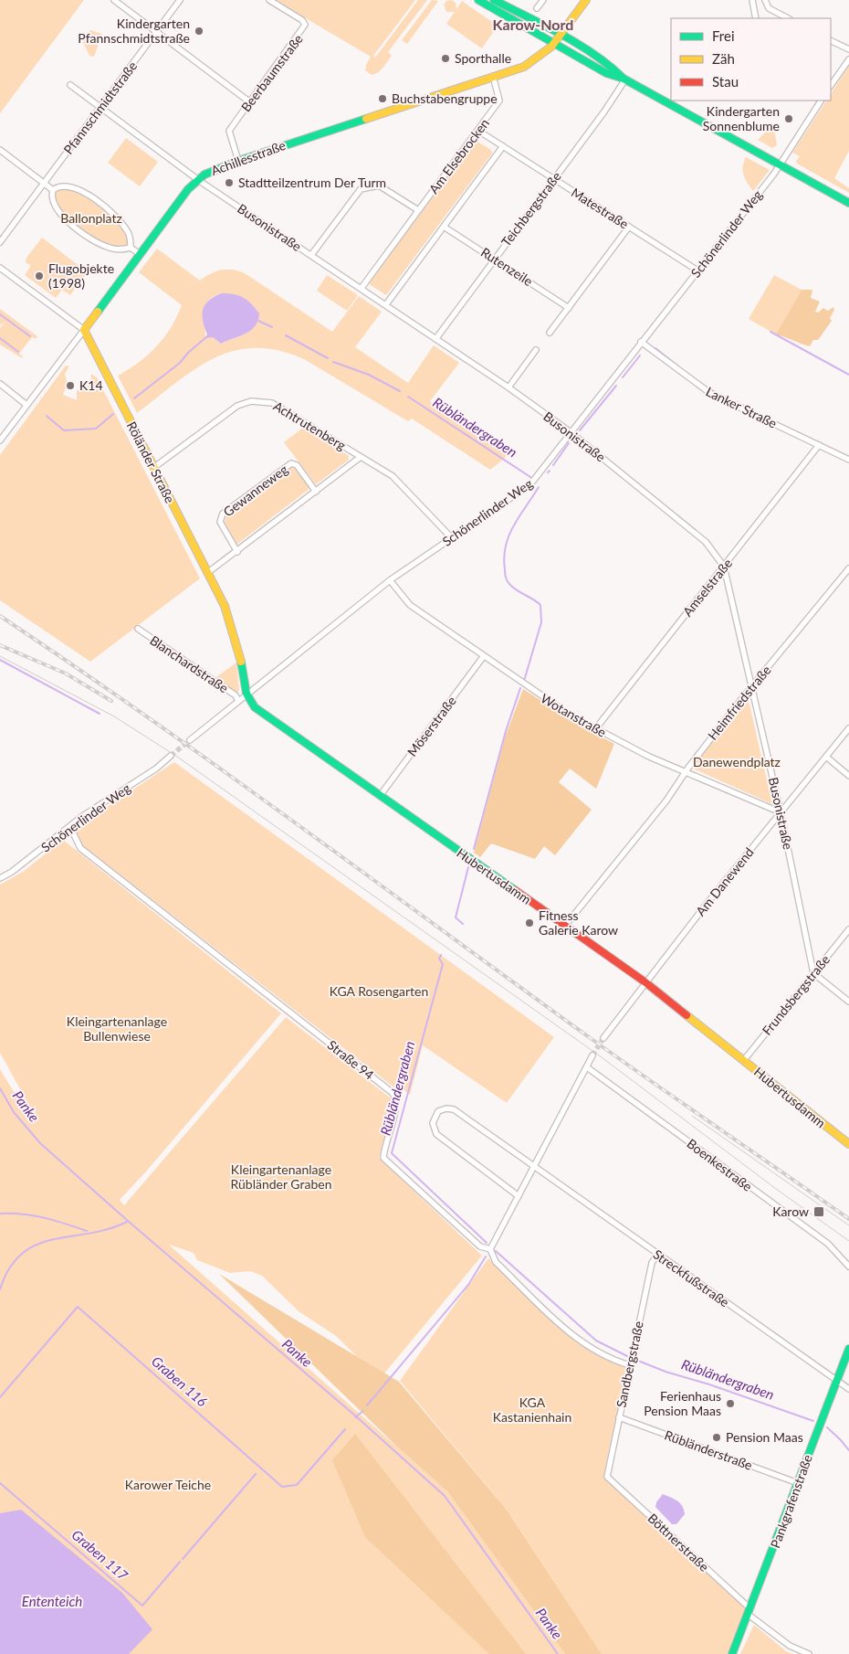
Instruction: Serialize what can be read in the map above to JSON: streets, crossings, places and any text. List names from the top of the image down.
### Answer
{
  "streets": {
    "street": [
      "Beerbaumstraße",
      "Pfannschmidtstraße",
      "Am Elsebrocken",
      "Achillesstraße",
      "Matestraße",
      "Teichbergstraße",
      "Busonistraße",
      "Schönerlinder Weg",
      "Rutenzeile",
      "Lanker Straße",
      "Achtrutenberg",
      "Röländer Straße",
      "Gewanneweg",
      "Amselstraße",
      "Blanchardstraße",
      "Heimfriedstraße",
      "Wotanstraße",
      "Möserstraße",
      "Hubertusdamm",
      "Am Danewend",
      "Frundsbergstraße",
      "Straße 94",
      "Boenkestraße",
      "Streckfußstraße",
      "Sandbergstraße",
      "Rübländerstraße",
      "Pankgrafenstraße",
      "Böttnerstraße"
    ]
  },
  "crossings": [
    ["Beerbaumstraße", "Achillesstraße"],
    ["Pfannschmidtstraße", "Busonistraße"],
    ["Am Elsebrocken", "Achillesstraße"],
    ["Am Elsebrocken", "Matestraße"],
    ["Am Elsebrocken", "Busonistraße"],
    ["Achillesstraße", "Busonistraße"],
    ["Achillesstraße", "Röländer Straße"],
    ["Matestraße", "Teichbergstraße"],
    ["Matestraße", "Schönerlinder Weg"],
    ["Teichbergstraße", "Busonistraße"],
    ["Teichbergstraße", "Rutenzeile"],
    ["Busonistraße", "Schönerlinder Weg"],
    ["Busonistraße", "Amselstraße"],
    ["Busonistraße", "Heimfriedstraße"],
    ["Busonistraße", "Wotanstraße"],
    ["Busonistraße", "Am Danewend"],
    ["Busonistraße", "Frundsbergstraße"],
    ["Schönerlinder Weg", "Lanker Straße"],
    ["Schönerlinder Weg", "Achtrutenberg"],
    ["Schönerlinder Weg", "Röländer Straße"],
    ["Schönerlinder Weg", "Blanchardstraße"],
    ["Schönerlinder Weg", "Wotanstraße"],
    ["Schönerlinder Weg", "Hubertusdamm"],
    ["Schönerlinder Weg", "Straße 94"],
    ["Lanker Straße", "Amselstraße"],
    ["Achtrutenberg", "Röländer Straße"],
    ["Röländer Straße", "Hubertusdamm"],
    ["Amselstraße", "Wotanstraße"],
    ["Heimfriedstraße", "Wotanstraße"],
    ["Heimfriedstraße", "Hubertusdamm"],
    ["Wotanstraße", "Möserstraße"],
    ["Wotanstraße", "Am Danewend"],
    ["Möserstraße", "Hubertusdamm"],
    ["Hubertusdamm", "Am Danewend"],
    ["Hubertusdamm", "Frundsbergstraße"],
    ["Streckfußstraße", "Sandbergstraße"],
    ["Streckfußstraße", "Pankgrafenstraße"],
    ["Sandbergstraße", "Rübländerstraße"],
    ["Sandbergstraße", "Böttnerstraße"],
    ["Rübländerstraße", "Pankgrafenstraße"],
    ["Pankgrafenstraße", "Böttnerstraße"]
  ],
  "districts": ["Karow-Nord"],
  "water": [
    "Rübländergraben",
    "Panke",
    "Graben 116",
    "Graben 117",
    "Ententeich"
  ],
  "parks": [
    "Ballonplatz",
    "Danewendplatz",
    "KGA Rosengarten",
    "Kleingartenanlage Bullenwiese",
    "Kleingartenanlage Rübländer Graben",
    "KGA Kastanienhain",
    "Karower Teiche"
  ],
  "places": {
    "other": [
      "Kindergarten Pfannschmidtstraße",
      "Sporthalle",
      "Buchstabengruppe",
      "Kindergarten Sonnenblume",
      "Stadtteilzentrum Der Turm",
      "Flugobjekte (1998)",
      "K14",
      "Fitness Galerie Karow",
      "Ferienhaus Pension Maas",
      "Pension Maas"
    ],
    "transit": ["Karow"]
  },
  "legend": ["Frei", "Zäh", "Stau"]
}
